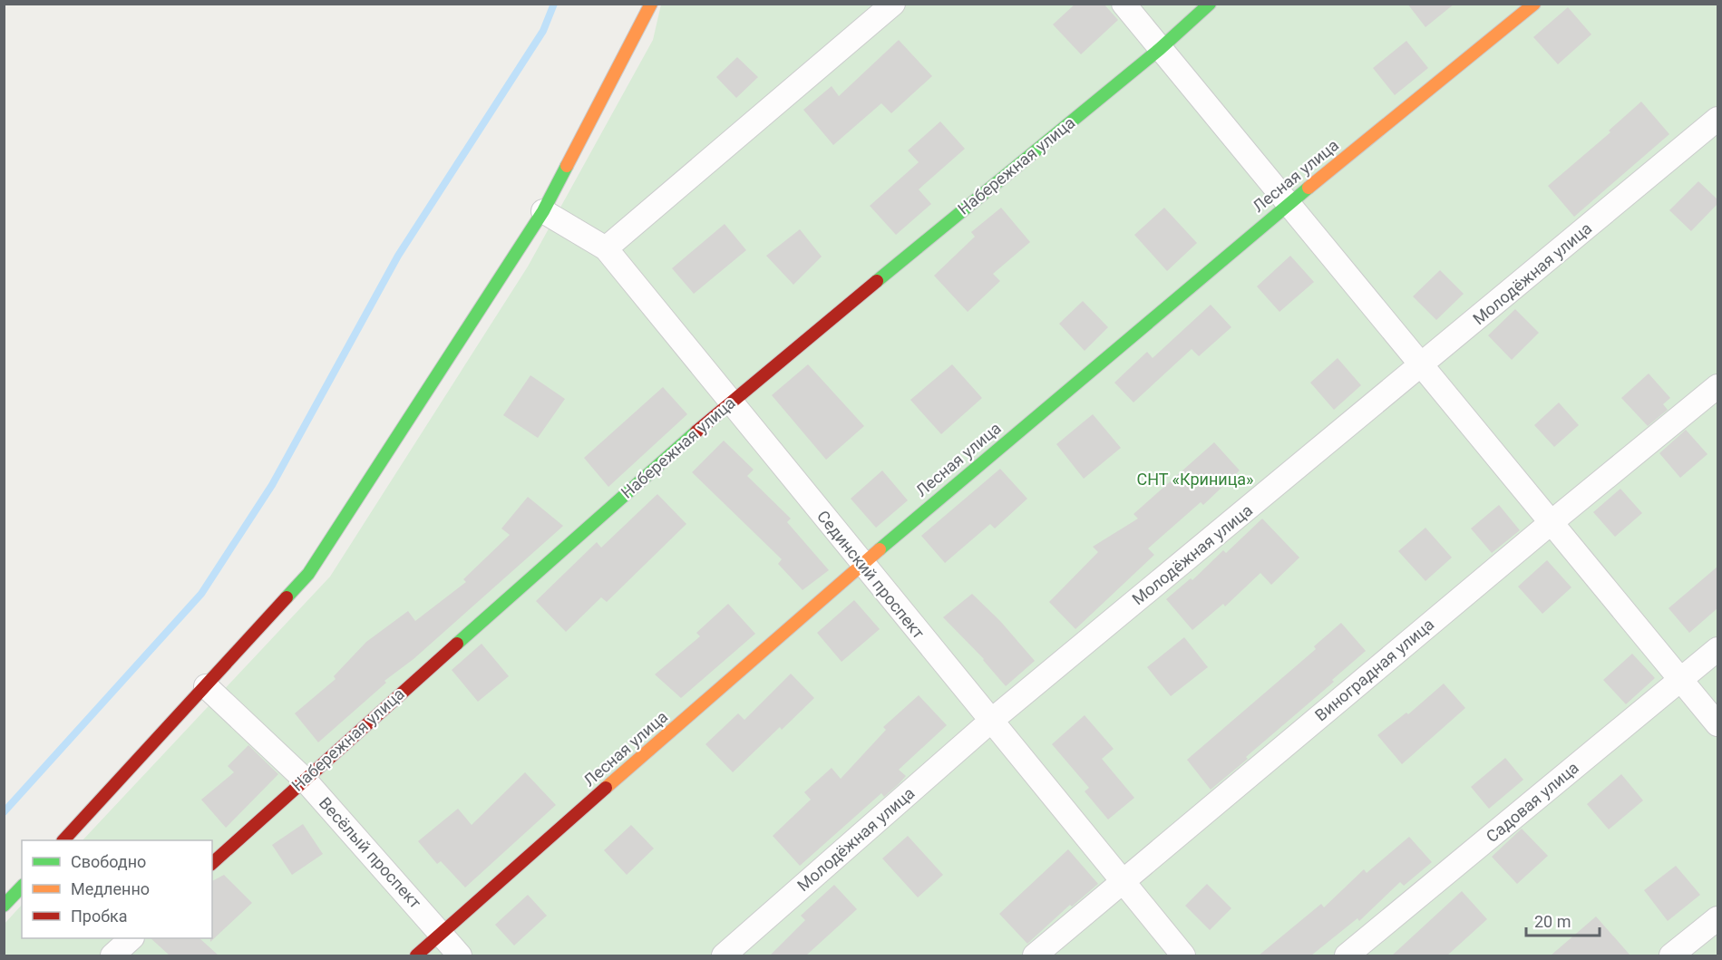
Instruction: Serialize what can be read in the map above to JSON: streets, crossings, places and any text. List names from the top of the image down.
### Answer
{
  "streets": {
    "street": [
      "Набережная улица",
      "Лесная улица",
      "Молодёжная улица",
      "Сединский проспект",
      "Виноградная улица",
      "Садовая улица",
      "Весёлый проспект"
    ]
  },
  "crossings": [
    ["Набережная улица", "Сединский проспект"],
    ["Набережная улица", "Весёлый проспект"],
    ["Лесная улица", "Сединский проспект"],
    ["Лесная улица", "Весёлый проспект"],
    ["Молодёжная улица", "Сединский проспект"],
    ["Сединский проспект", "Виноградная улица"]
  ],
  "parks": ["СНТ «Криница»"],
  "legend": ["Свободно", "Медленно", "Пробка"],
  "scale_bar": "20 m"
}
